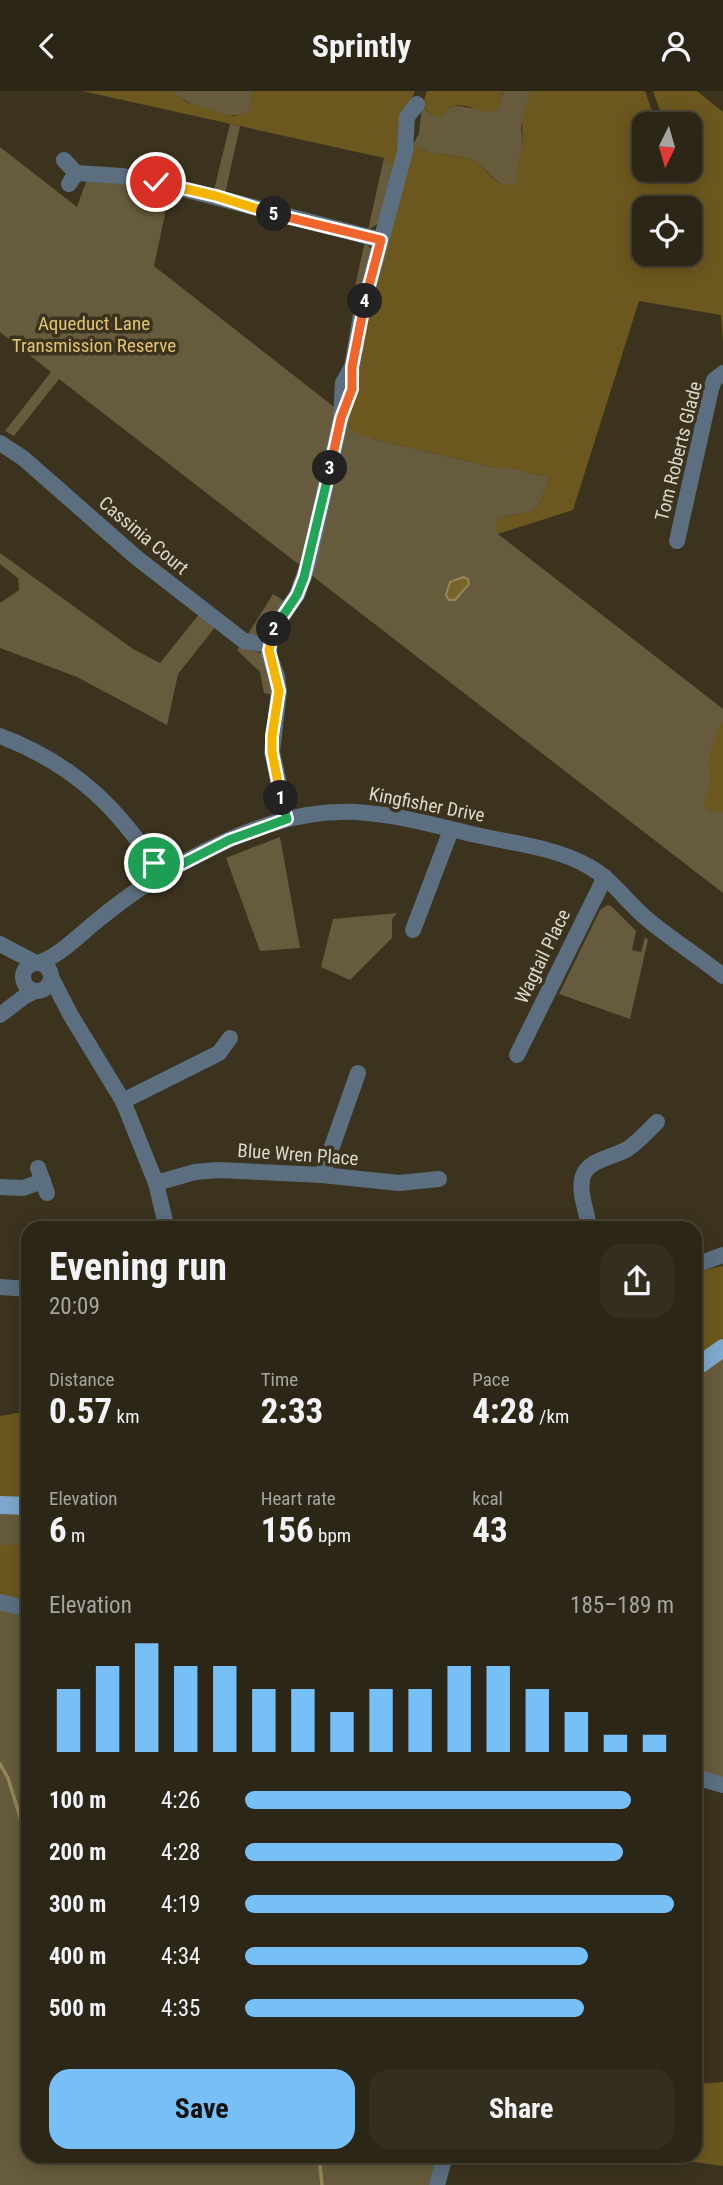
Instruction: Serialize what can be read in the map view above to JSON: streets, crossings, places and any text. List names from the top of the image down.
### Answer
{
  "streets": {
    "street": [
      "Tom Roberts Glade",
      "Cassinia Court",
      "Kingfisher Drive",
      "Wagtail Place",
      "Blue Wren Place"
    ]
  },
  "crossings": [
    ["Kingfisher Drive", "Wagtail Place"]
  ],
  "parks": ["Aqueduct Lane Transmission Reserve"],
  "north": "bottom",
  "page": {
    "header": "Sprintly",
    "pins": [
      "5",
      "4",
      "3",
      "2",
      "1"
    ],
    "heading": ["Evening run", "20:09"],
    "stats": [
      ["Distance", "0.57 km"],
      ["Time", "2:33"],
      ["Pace", "4:28 /km"],
      ["Elevation", "6 m"],
      ["Heart rate", "156 bpm"],
      ["kcal", "43"]
    ],
    "chart": ["Elevation", "185–189 m"],
    "list": [
      {
        "name": "100 m",
        "note": "4:26"
      },
      {
        "name": "200 m",
        "note": "4:28"
      },
      {
        "name": "300 m",
        "note": "4:19"
      },
      {
        "name": "400 m",
        "note": "4:34"
      },
      {
        "name": "500 m",
        "note": "4:35"
      }
    ],
    "buttons": ["Save", "Share"]
  }
}
